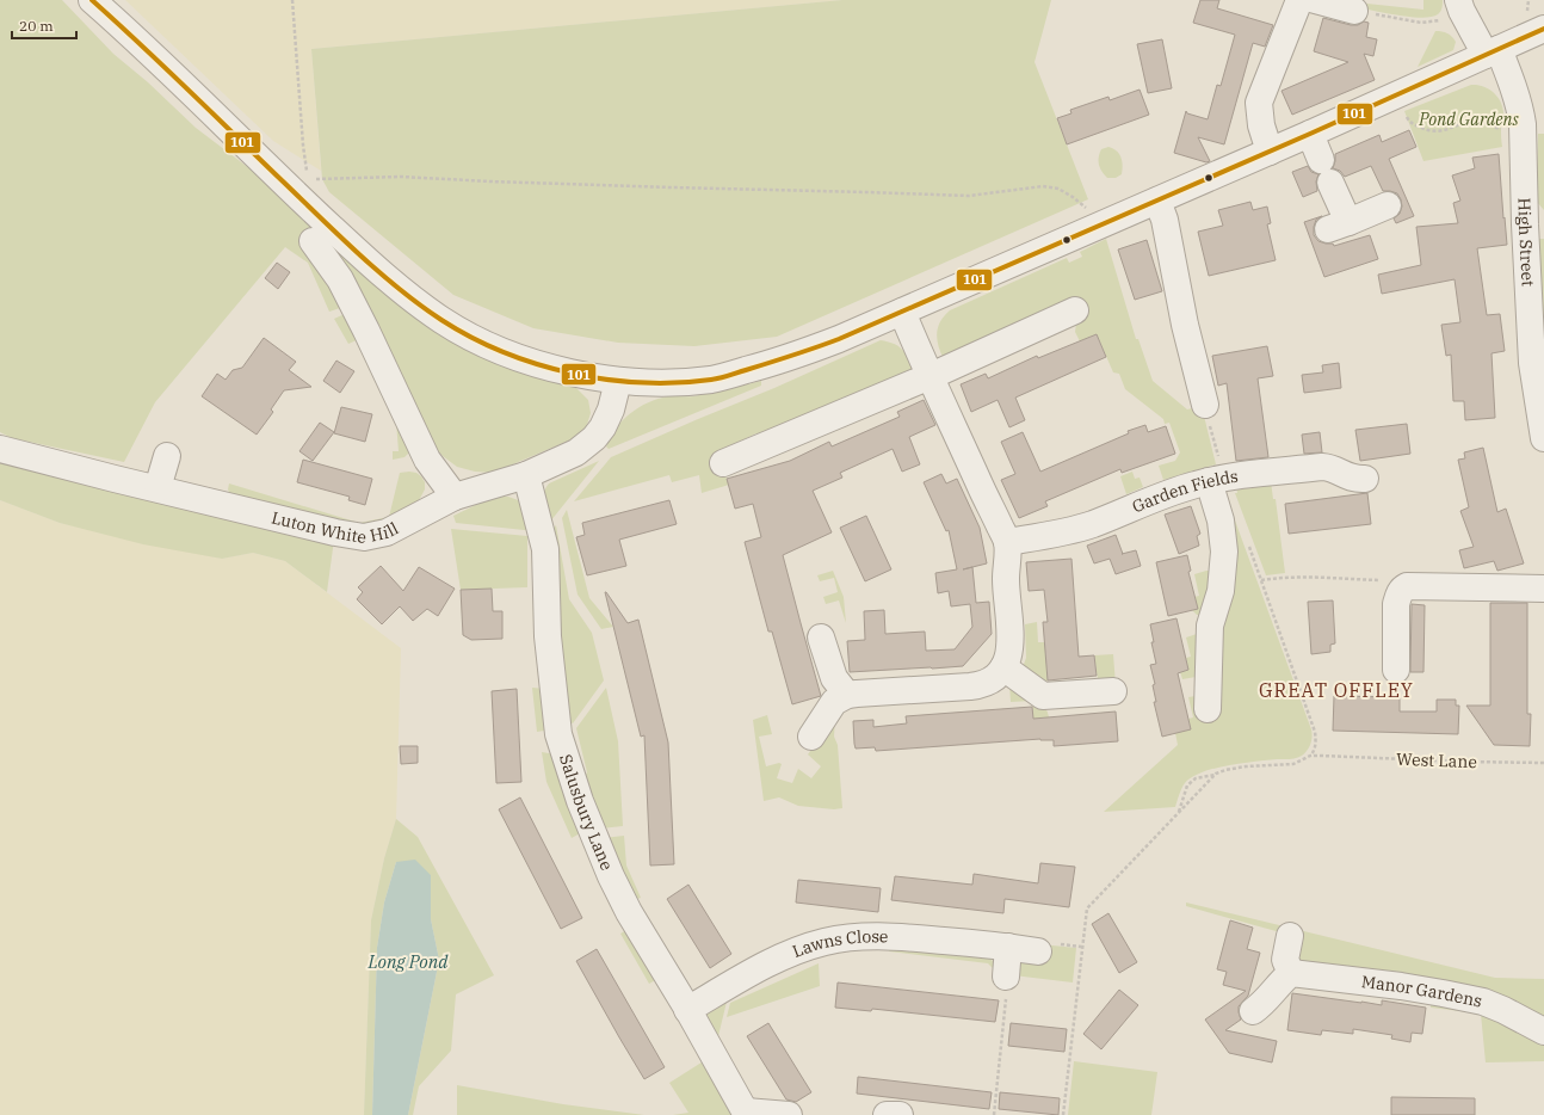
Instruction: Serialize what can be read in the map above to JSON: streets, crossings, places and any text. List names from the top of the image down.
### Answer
{
  "streets": {
    "street": [
      "High Street",
      "Garden Fields",
      "Luton White Hill",
      "Salusbury Lane",
      "Lawns Close",
      "Manor Gardens"
    ],
    "path": ["West Lane"]
  },
  "crossings": [
    ["Luton White Hill", "Salusbury Lane"],
    ["Salusbury Lane", "Lawns Close"]
  ],
  "districts": ["GREAT OFFLEY"],
  "water": ["Long Pond"],
  "parks": ["Pond Gardens"],
  "lines": ["transit line 101"],
  "scale_bar": "20 m"
}
